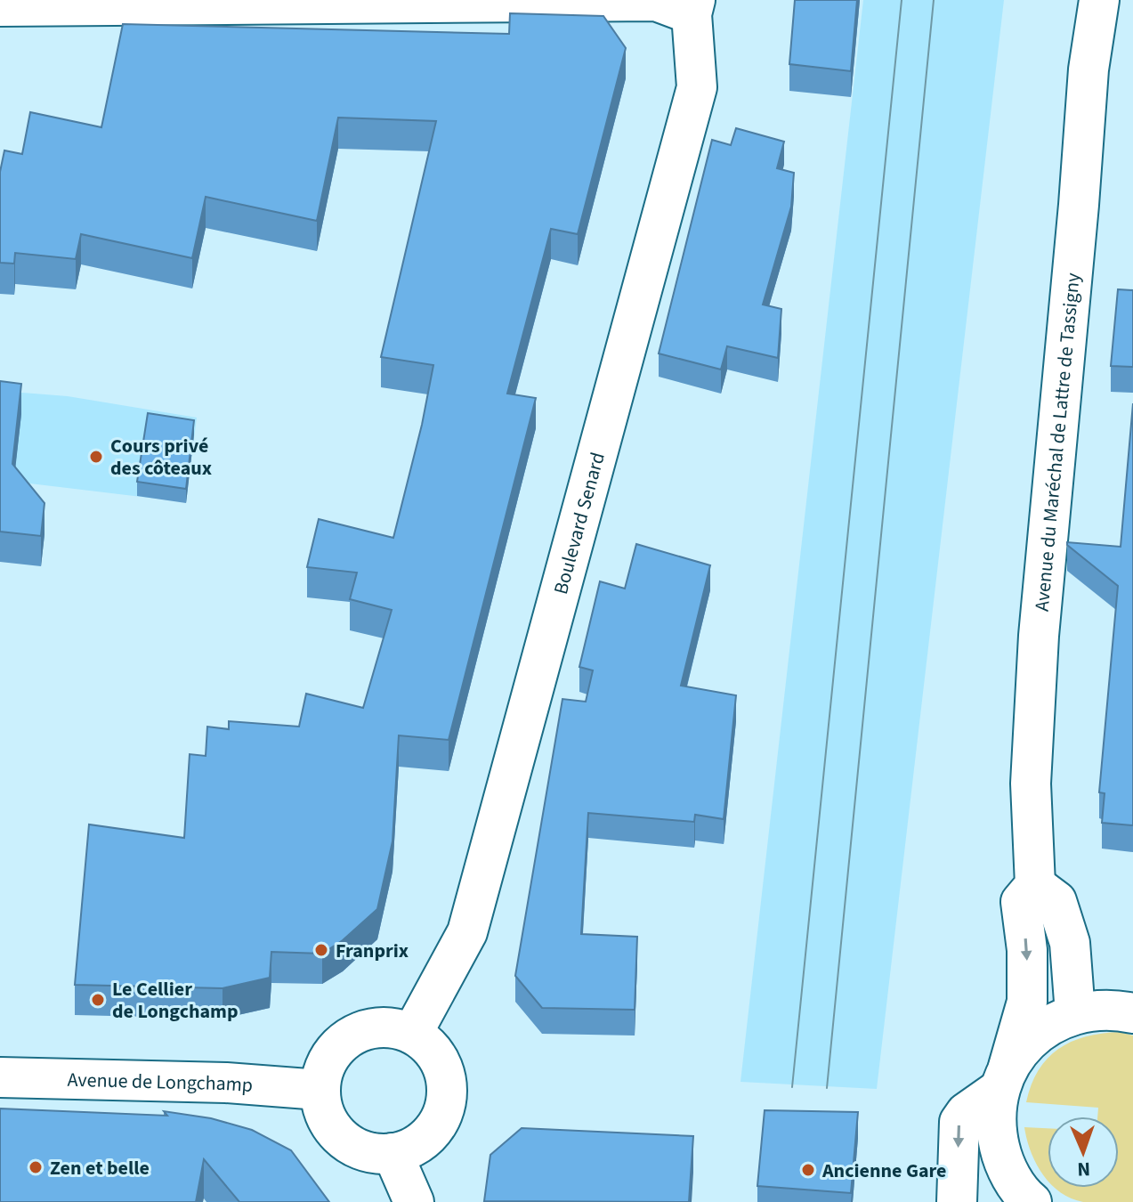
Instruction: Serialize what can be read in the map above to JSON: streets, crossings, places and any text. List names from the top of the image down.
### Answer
{
  "streets": {
    "street": ["Avenue du Maréchal de Lattre de Tassigny", "Boulevard Senard", "Avenue de Longchamp"]
  },
  "crossings": [
    ["Boulevard Senard", "Avenue de Longchamp"]
  ],
  "places": [
    "Cours privé des côteaux",
    "Franprix",
    "Le Cellier de Longchamp",
    "Zen et belle",
    "Ancienne Gare"
  ],
  "north": "bottom"
}
